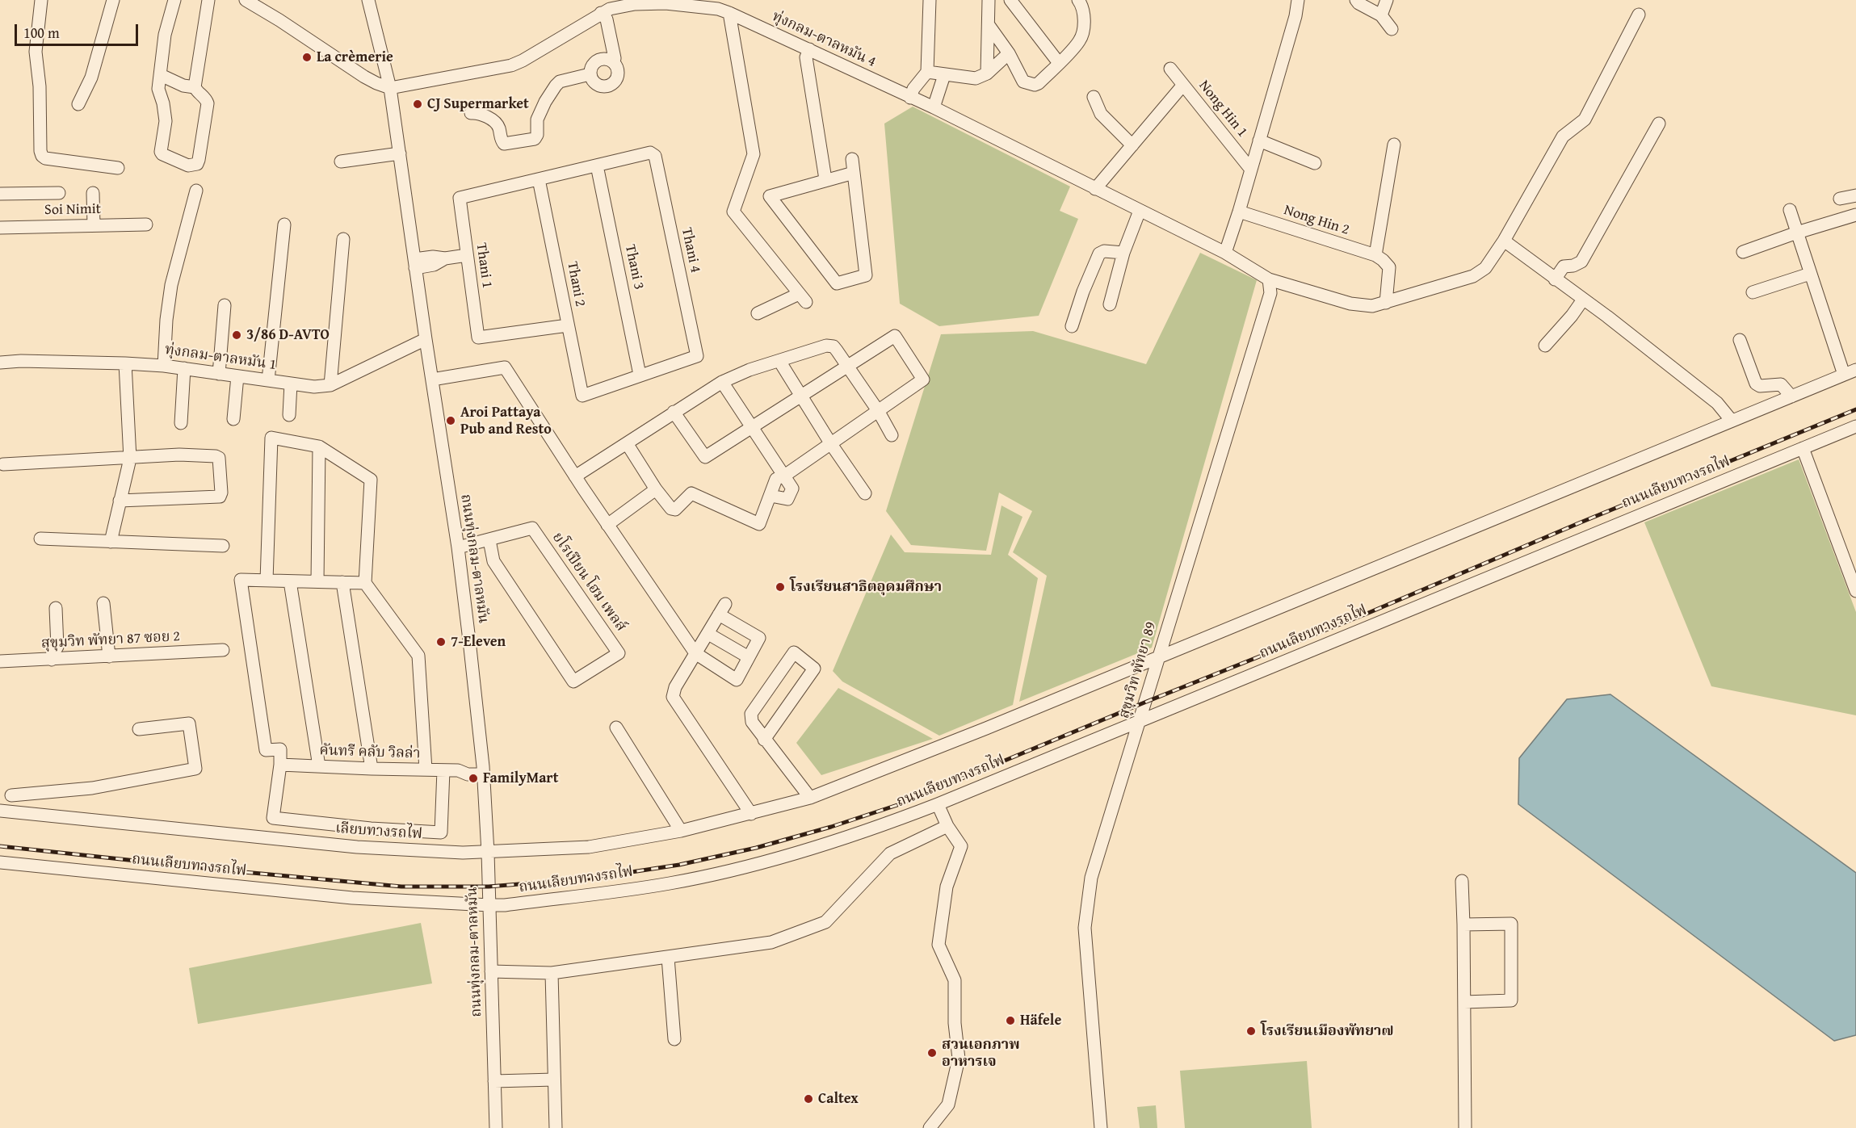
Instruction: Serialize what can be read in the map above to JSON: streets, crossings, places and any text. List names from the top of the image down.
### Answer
{
  "streets": {
    "street": [
      "ทุ่งกลม-ตาลหมัน 4",
      "Nong Hin 1",
      "Soi Nimit",
      "Nong Hin 2",
      "Thani 4",
      "Thani 1",
      "Thani 3",
      "Thani 2",
      "ทุ่งกลม-ตาลหมัน 1",
      "ถนนเลียบทางรถไฟ",
      "ถนนทุ่งกลม-ตาลหมัน",
      "ยโรเปียน โฮม เพลส์",
      "สุขุมวิท พัทยา 87 ซอย 2",
      "สุขุมวิท พัทยา 89",
      "คันทรี คลับ วิลล่า",
      "เลียบทางรถไฟ"
    ]
  },
  "crossings": [
    ["ทุ่งกลม-ตาลหมัน 4", "ถนนทุ่งกลม-ตาลหมัน"],
    ["Thani 4", "Thani 3"],
    ["Thani 4", "Thani 2"],
    ["Thani 1", "Thani 2"],
    ["Thani 3", "Thani 2"],
    ["ทุ่งกลม-ตาลหมัน 1", "ถนนทุ่งกลม-ตาลหมัน"],
    ["ถนนเลียบทางรถไฟ", "ถนนทุ่งกลม-ตาลหมัน"],
    ["ถนนเลียบทางรถไฟ", "สุขุมวิท พัทยา 89"],
    ["ถนนทุ่งกลม-ตาลหมัน", "ยโรเปียน โฮม เพลส์"],
    ["ถนนทุ่งกลม-ตาลหมัน", "คันทรี คลับ วิลล่า"],
    ["ถนนทุ่งกลม-ตาลหมัน", "เลียบทางรถไฟ"]
  ],
  "places": [
    "La crèmerie",
    "CJ Supermarket",
    "3/86 D-AVTO",
    "Aroi Pattaya Pub and Resto",
    "โรงเรียนสาธิตอุดมศึกษา",
    "7-Eleven",
    "FamilyMart",
    "Häfele",
    "โรงเรียนเมืองพัทยา๗",
    "สวนเอกภาพ อาหารเจ",
    "Caltex"
  ],
  "scale_bar": "100 m"
}
